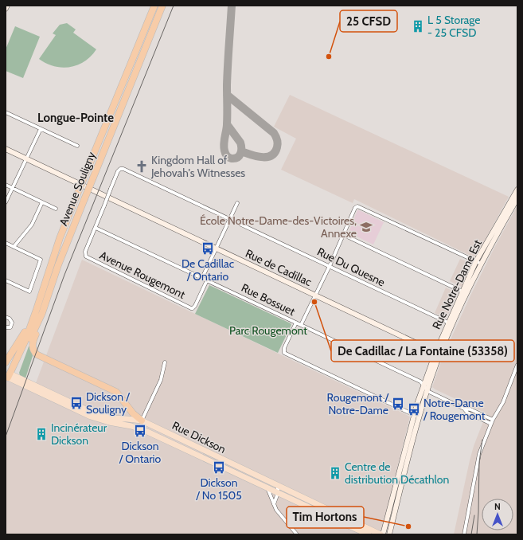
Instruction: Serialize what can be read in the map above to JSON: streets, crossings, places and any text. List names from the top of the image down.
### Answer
{
  "streets": {
    "highway": ["Avenue Souligny"],
    "main road": ["Rue de Cadillac", "Rue Notre-Dame Est", "Rue Dickson"],
    "street": ["Rue Du Quesne", "Avenue Rougemont", "Rue Bossuet"]
  },
  "crossings": [
    ["Avenue Souligny", "Rue Dickson"],
    ["Rue Du Quesne", "Avenue Rougemont"],
    ["Rue Du Quesne", "Rue Notre-Dame Est"],
    ["Rue Du Quesne", "Rue Bossuet"],
    ["Rue de Cadillac", "Rue Notre-Dame Est"],
    ["Avenue Rougemont", "Rue Bossuet"],
    ["Rue Notre-Dame Est", "Rue Bossuet"]
  ],
  "districts": ["Longue-Pointe"],
  "parks": ["Parc Rougemont"],
  "places": {
    "building": ["L 5 Storage - 25 CFSD", "Incinérateur Dickson", "Centre de distribution Décathlon"],
    "other": ["25 CFSD", "De Cadillac / La Fontaine (53358)", "Tim Hortons"],
    "church": ["Kingdom Hall of Jehovah's Witnesses"],
    "school or university": ["École Notre-Dame-des-Victoires, Annexe"],
    "bus stop": [
      "De Cadillac / Ontario",
      "Dickson / Souligny",
      "Rougemont / Notre-Dame",
      "Notre-Dame / Rougemont",
      "Dickson / Ontario",
      "Dickson / No 1505"
    ]
  },
  "north": "top"
}
